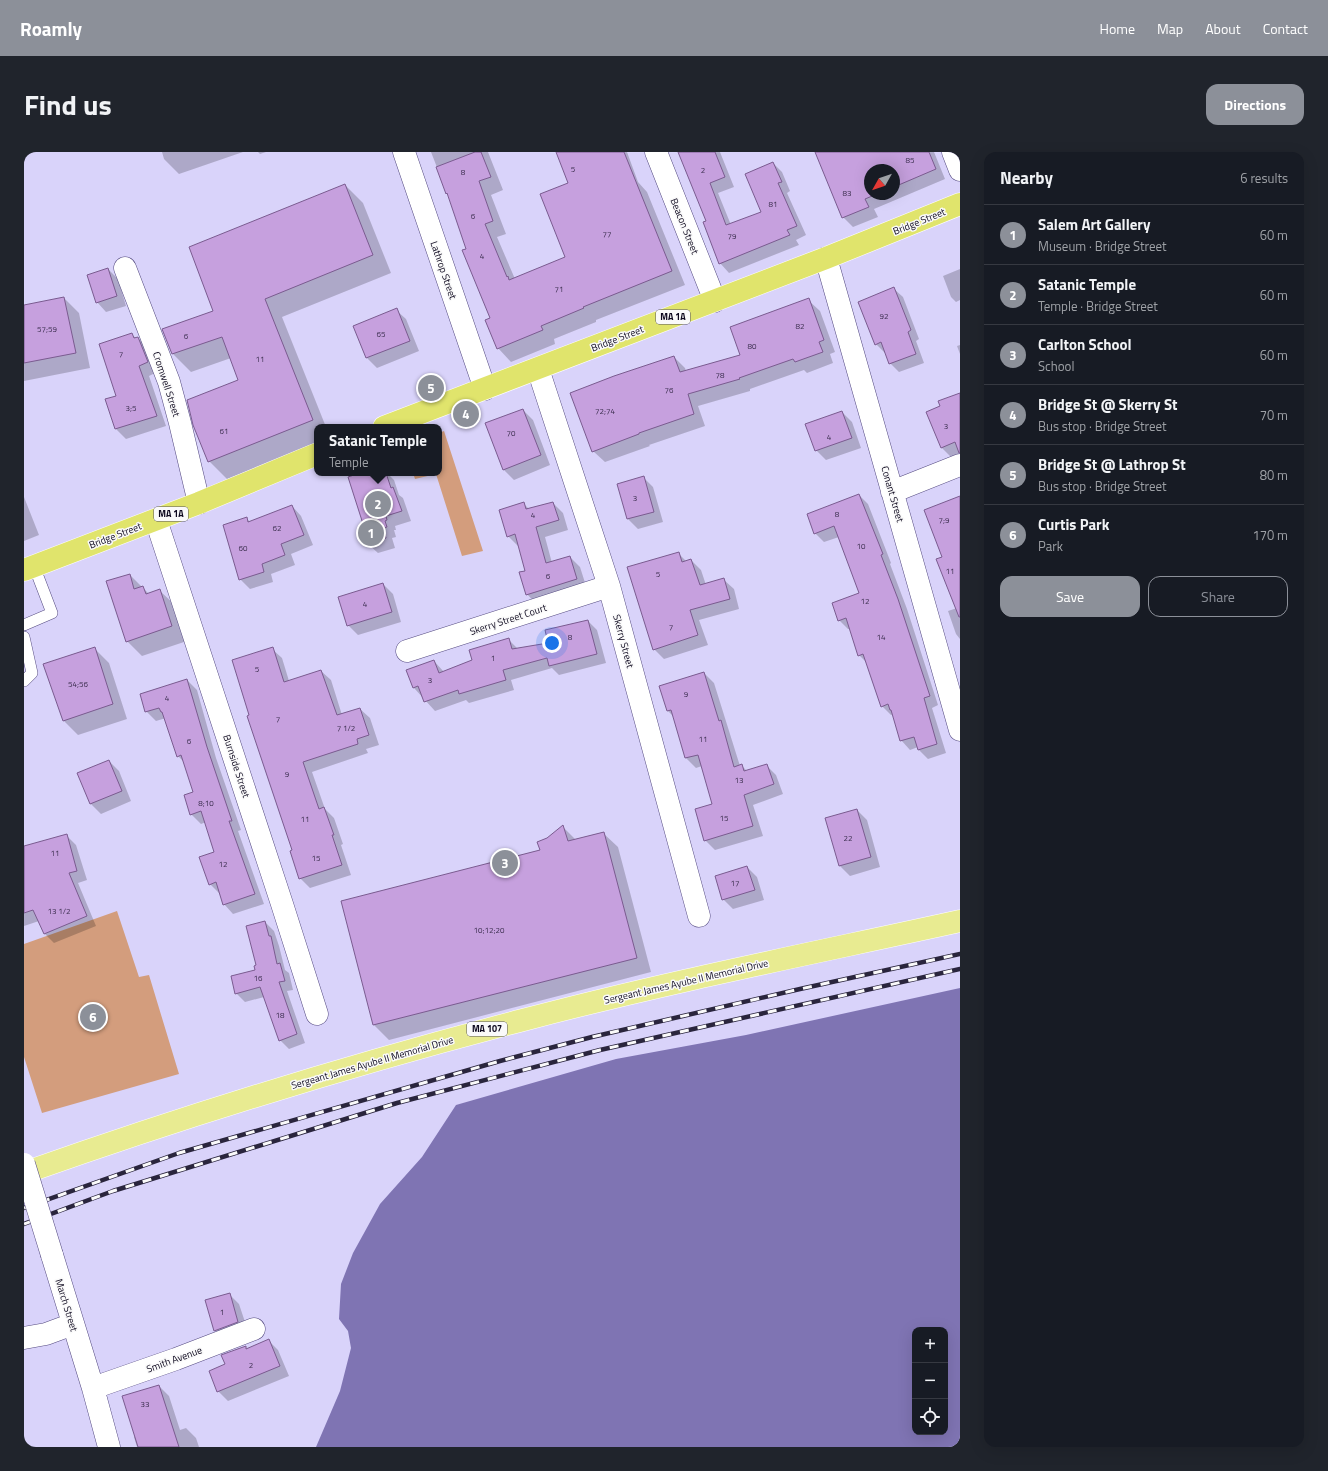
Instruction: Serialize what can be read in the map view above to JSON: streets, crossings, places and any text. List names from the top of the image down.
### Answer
{
  "streets": {
    "highway": ["Bridge Street", "MA 1A"],
    "main road": ["Sergeant James Ayube II Memorial Drive", "MA 107"],
    "street": [
      "Beacon Street",
      "Lathrop Street",
      "Cromwell Street",
      "Conant Street",
      "Skerry Street Court",
      "Skerry Street",
      "Burnside Street",
      "March Street",
      "Smith Avenue"
    ]
  },
  "crossings": [
    ["Bridge Street", "Beacon Street"],
    ["Bridge Street", "Lathrop Street"],
    ["Bridge Street", "Cromwell Street"],
    ["Bridge Street", "Conant Street"],
    ["Bridge Street", "Skerry Street"],
    ["Bridge Street", "Burnside Street"],
    ["Skerry Street Court", "Skerry Street"],
    ["March Street", "Smith Avenue"]
  ],
  "house_numbers": [
    "85",
    "5",
    "2",
    "8",
    "83",
    "81",
    "6",
    "77",
    "79",
    "4",
    "71",
    "92",
    "82",
    "57;59",
    "65",
    "6",
    "80",
    "7",
    "11",
    "78",
    "76",
    "3;5",
    "72;74",
    "3",
    "61",
    "70",
    "4",
    "3",
    "8",
    "4",
    "7;9",
    "62",
    "10",
    "60",
    "11",
    "5",
    "6",
    "12",
    "4",
    "7",
    "8",
    "14",
    "1",
    "5",
    "3",
    "54;56",
    "9",
    "4",
    "7",
    "7 1/2",
    "11",
    "6",
    "9",
    "13",
    "8;10",
    "15",
    "11",
    "22",
    "11",
    "15",
    "12",
    "17",
    "13 1/2",
    "10;12;20",
    "16",
    "18",
    "1",
    "2",
    "33"
  ],
  "north": "bottom left",
  "page": {
    "header": "Roamly",
    "nav": [
      "Home",
      "Map",
      "About",
      "Contact"
    ],
    "title": "Find us",
    "buttons": [
      "Directions",
      ["Save", "Share"]
    ],
    "heading": ["Nearby", "6 results"],
    "list": [
      {
        "mark": "1",
        "name": "Salem Art Gallery",
        "note": "Museum · Bridge Street",
        "value": "60 m"
      },
      {
        "mark": "2",
        "name": "Satanic Temple",
        "note": "Temple · Bridge Street",
        "value": "60 m"
      },
      {
        "mark": "3",
        "name": "Carlton School",
        "note": "School",
        "value": "60 m"
      },
      {
        "mark": "4",
        "name": "Bridge St @ Skerry St",
        "note": "Bus stop · Bridge Street",
        "value": "70 m"
      },
      {
        "mark": "5",
        "name": "Bridge St @ Lathrop St",
        "note": "Bus stop · Bridge Street",
        "value": "80 m"
      },
      {
        "mark": "6",
        "name": "Curtis Park",
        "note": "Park",
        "value": "170 m"
      }
    ],
    "pins": [
      "5",
      "4",
      "2",
      "1",
      "3",
      "6"
    ],
    "popup": ["Satanic Temple", "Temple"],
    "map_buttons": ["+", "−"]
  }
}
